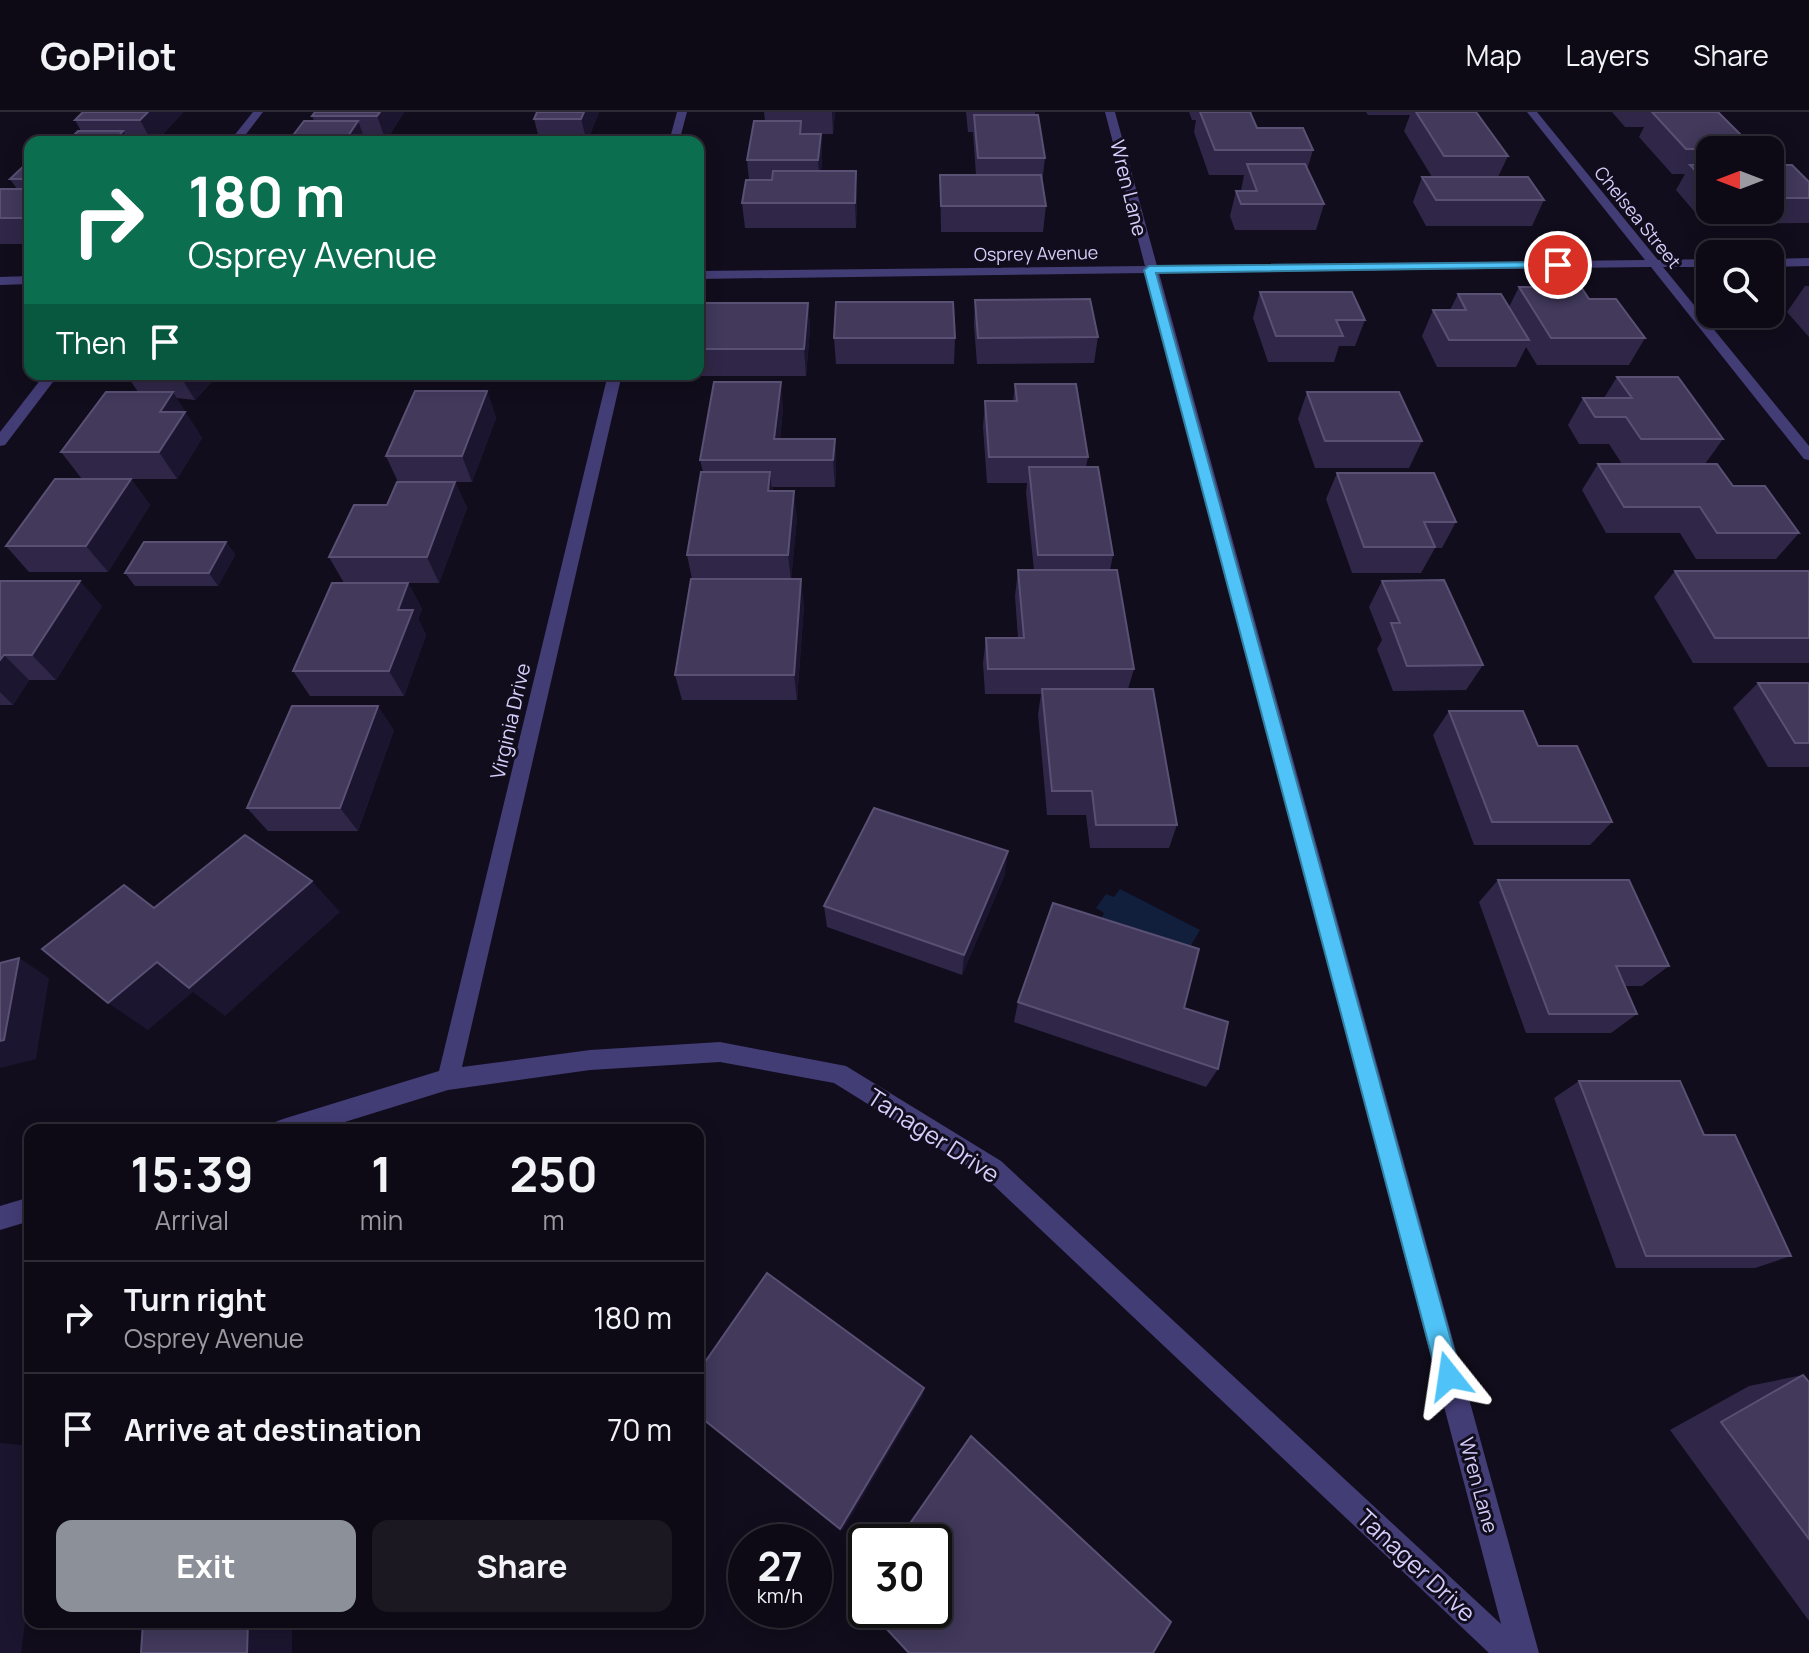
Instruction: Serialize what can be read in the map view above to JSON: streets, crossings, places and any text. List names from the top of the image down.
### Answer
{
  "streets": {
    "street": [
      "Wren Lane",
      "Chelsea Street",
      "Osprey Avenue",
      "Virginia Drive",
      "Tanager Drive"
    ]
  },
  "crossings": [
    ["Wren Lane", "Osprey Avenue"],
    ["Chelsea Street", "Osprey Avenue"],
    ["Virginia Drive", "Tanager Drive"]
  ],
  "north": "left",
  "page": {
    "header": "GoPilot",
    "nav": ["Map", "Layers", "Share"],
    "turn": ["180 m", "Osprey Avenue"],
    "then": "Then",
    "eta": [
      "15:39",
      "Arrival",
      "1",
      "min",
      "250",
      "m"
    ],
    "list": [
      {
        "name": "Turn right",
        "note": "Osprey Avenue",
        "value": "180 m"
      },
      {
        "name": "Arrive at destination",
        "value": "70 m"
      }
    ],
    "buttons": ["Exit", "Share"],
    "speed": "27 km/h",
    "limit": "30"
  }
}
